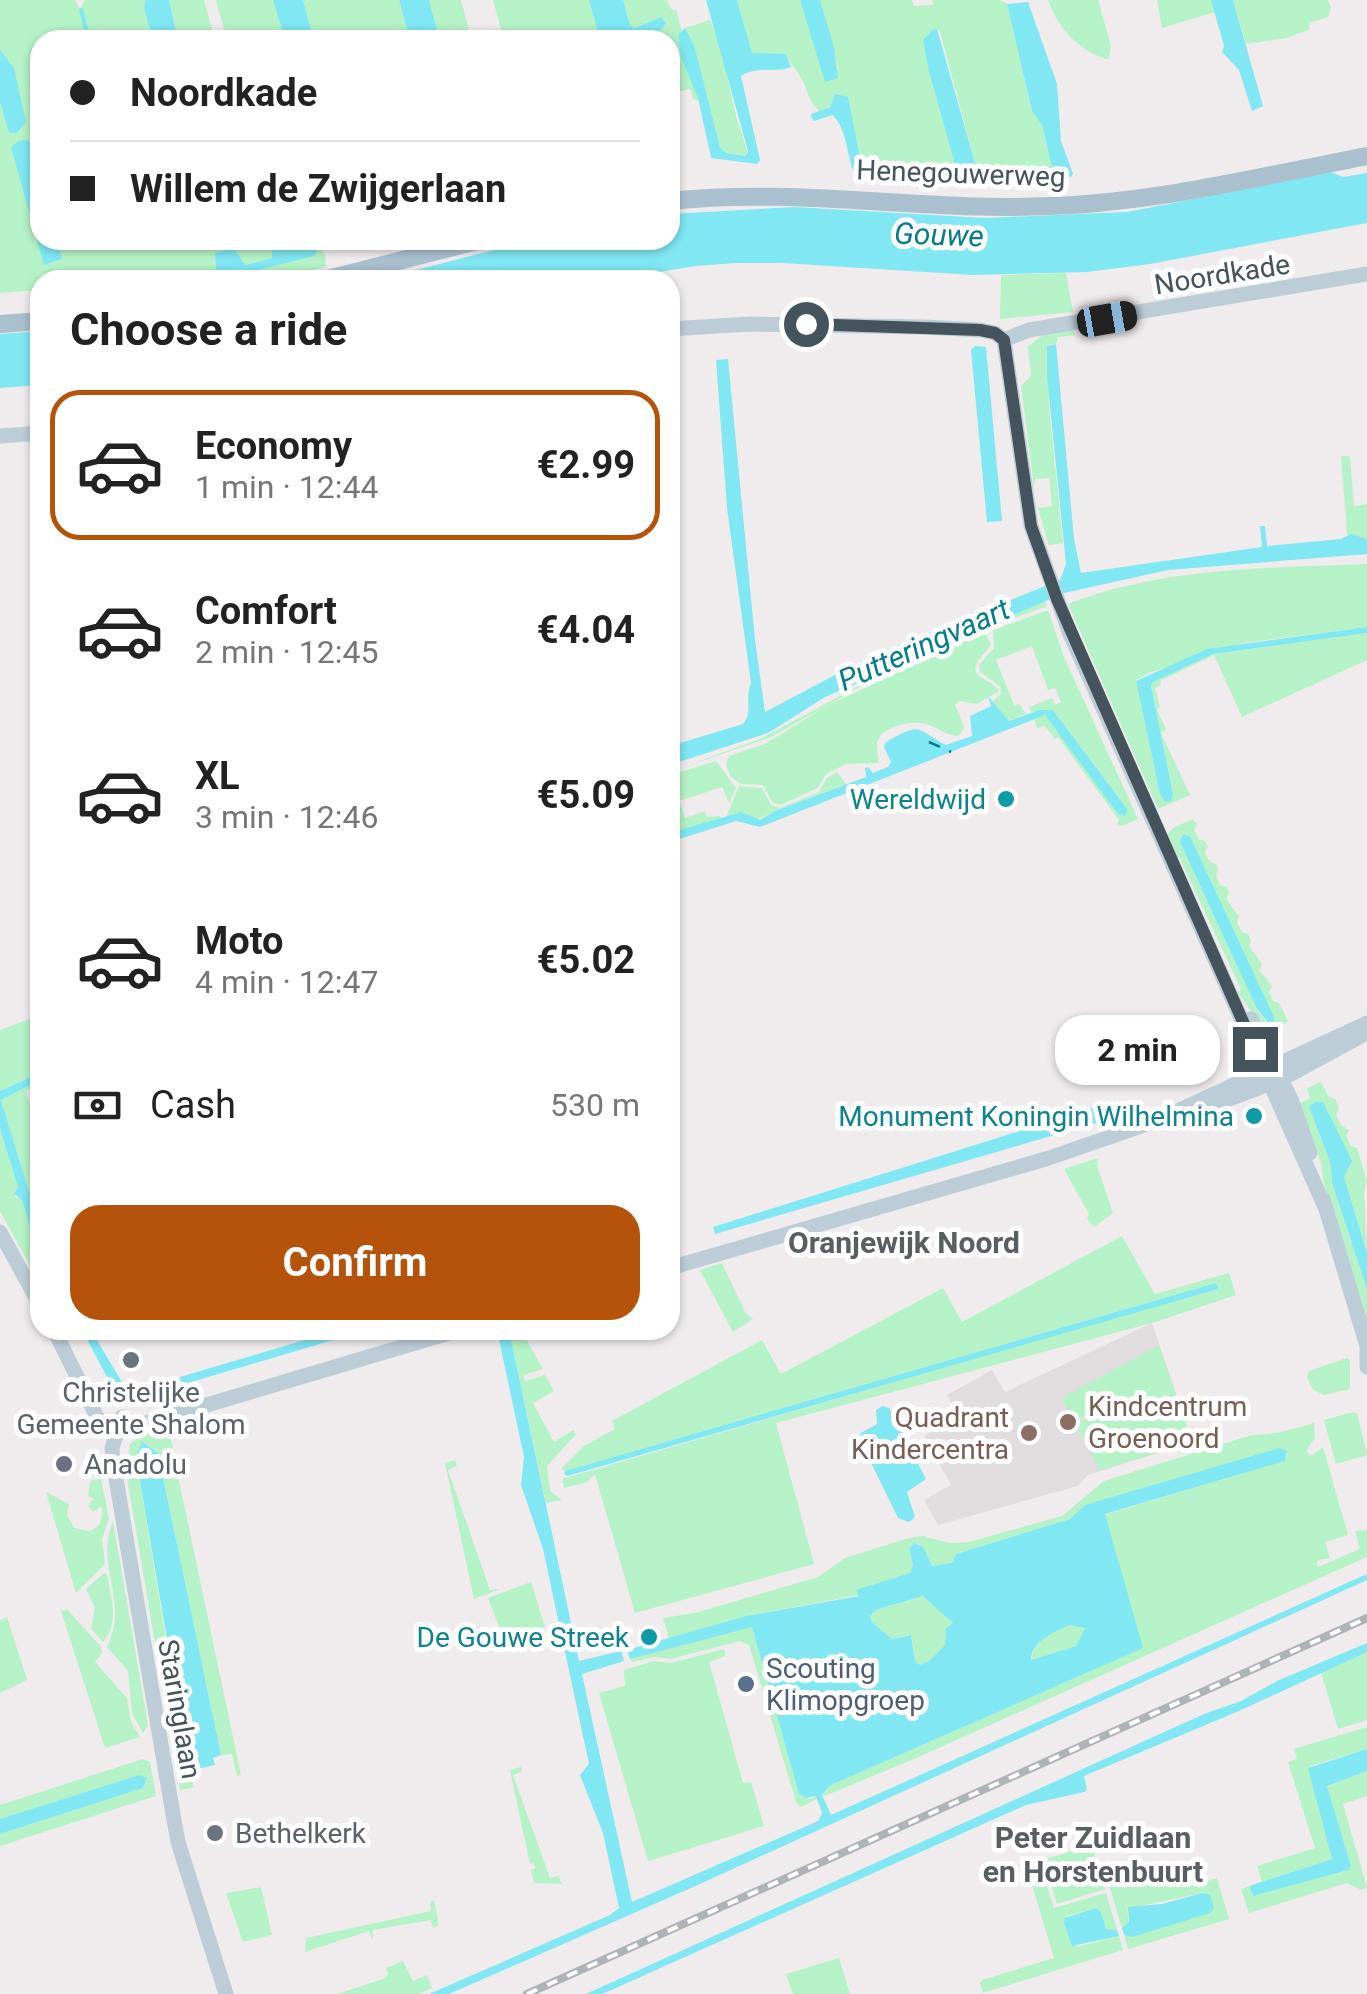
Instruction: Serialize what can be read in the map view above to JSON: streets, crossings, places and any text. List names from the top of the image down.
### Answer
{
  "streets": {
    "main road": ["Henegouwerweg"],
    "street": ["Noordkade", "Staringlaan"]
  },
  "districts": ["Oranjewijk Noord", "Peter Zuidlaan en Horstenbuurt"],
  "water": ["Gouwe", "Putteringvaart"],
  "places": [
    "Wereldwijd",
    "Monument Koningin Wilhelmina",
    "Christelijke Gemeente Shalom",
    "Kindcentrum Groenoord",
    "Quadrant Kindercentra",
    "Anadolu",
    "De Gouwe Streek",
    "Scouting Klimopgroep",
    "Bethelkerk"
  ],
  "page": {
    "banner": ["Noordkade", "Willem de Zwijgerlaan"],
    "heading": "Choose a ride",
    "list": [
      {
        "name": "Economy",
        "note": "1 min · 12:44",
        "value": "€2.99"
      },
      {
        "name": "Comfort",
        "note": "2 min · 12:45",
        "value": "€4.04"
      },
      {
        "name": "XL",
        "note": "3 min · 12:46",
        "value": "€5.09"
      },
      {
        "name": "Moto",
        "note": "4 min · 12:47",
        "value": "€5.02"
      }
    ],
    "bubble": "2 min",
    "pay": ["Cash", "530 m"],
    "buttons": "Confirm"
  }
}
